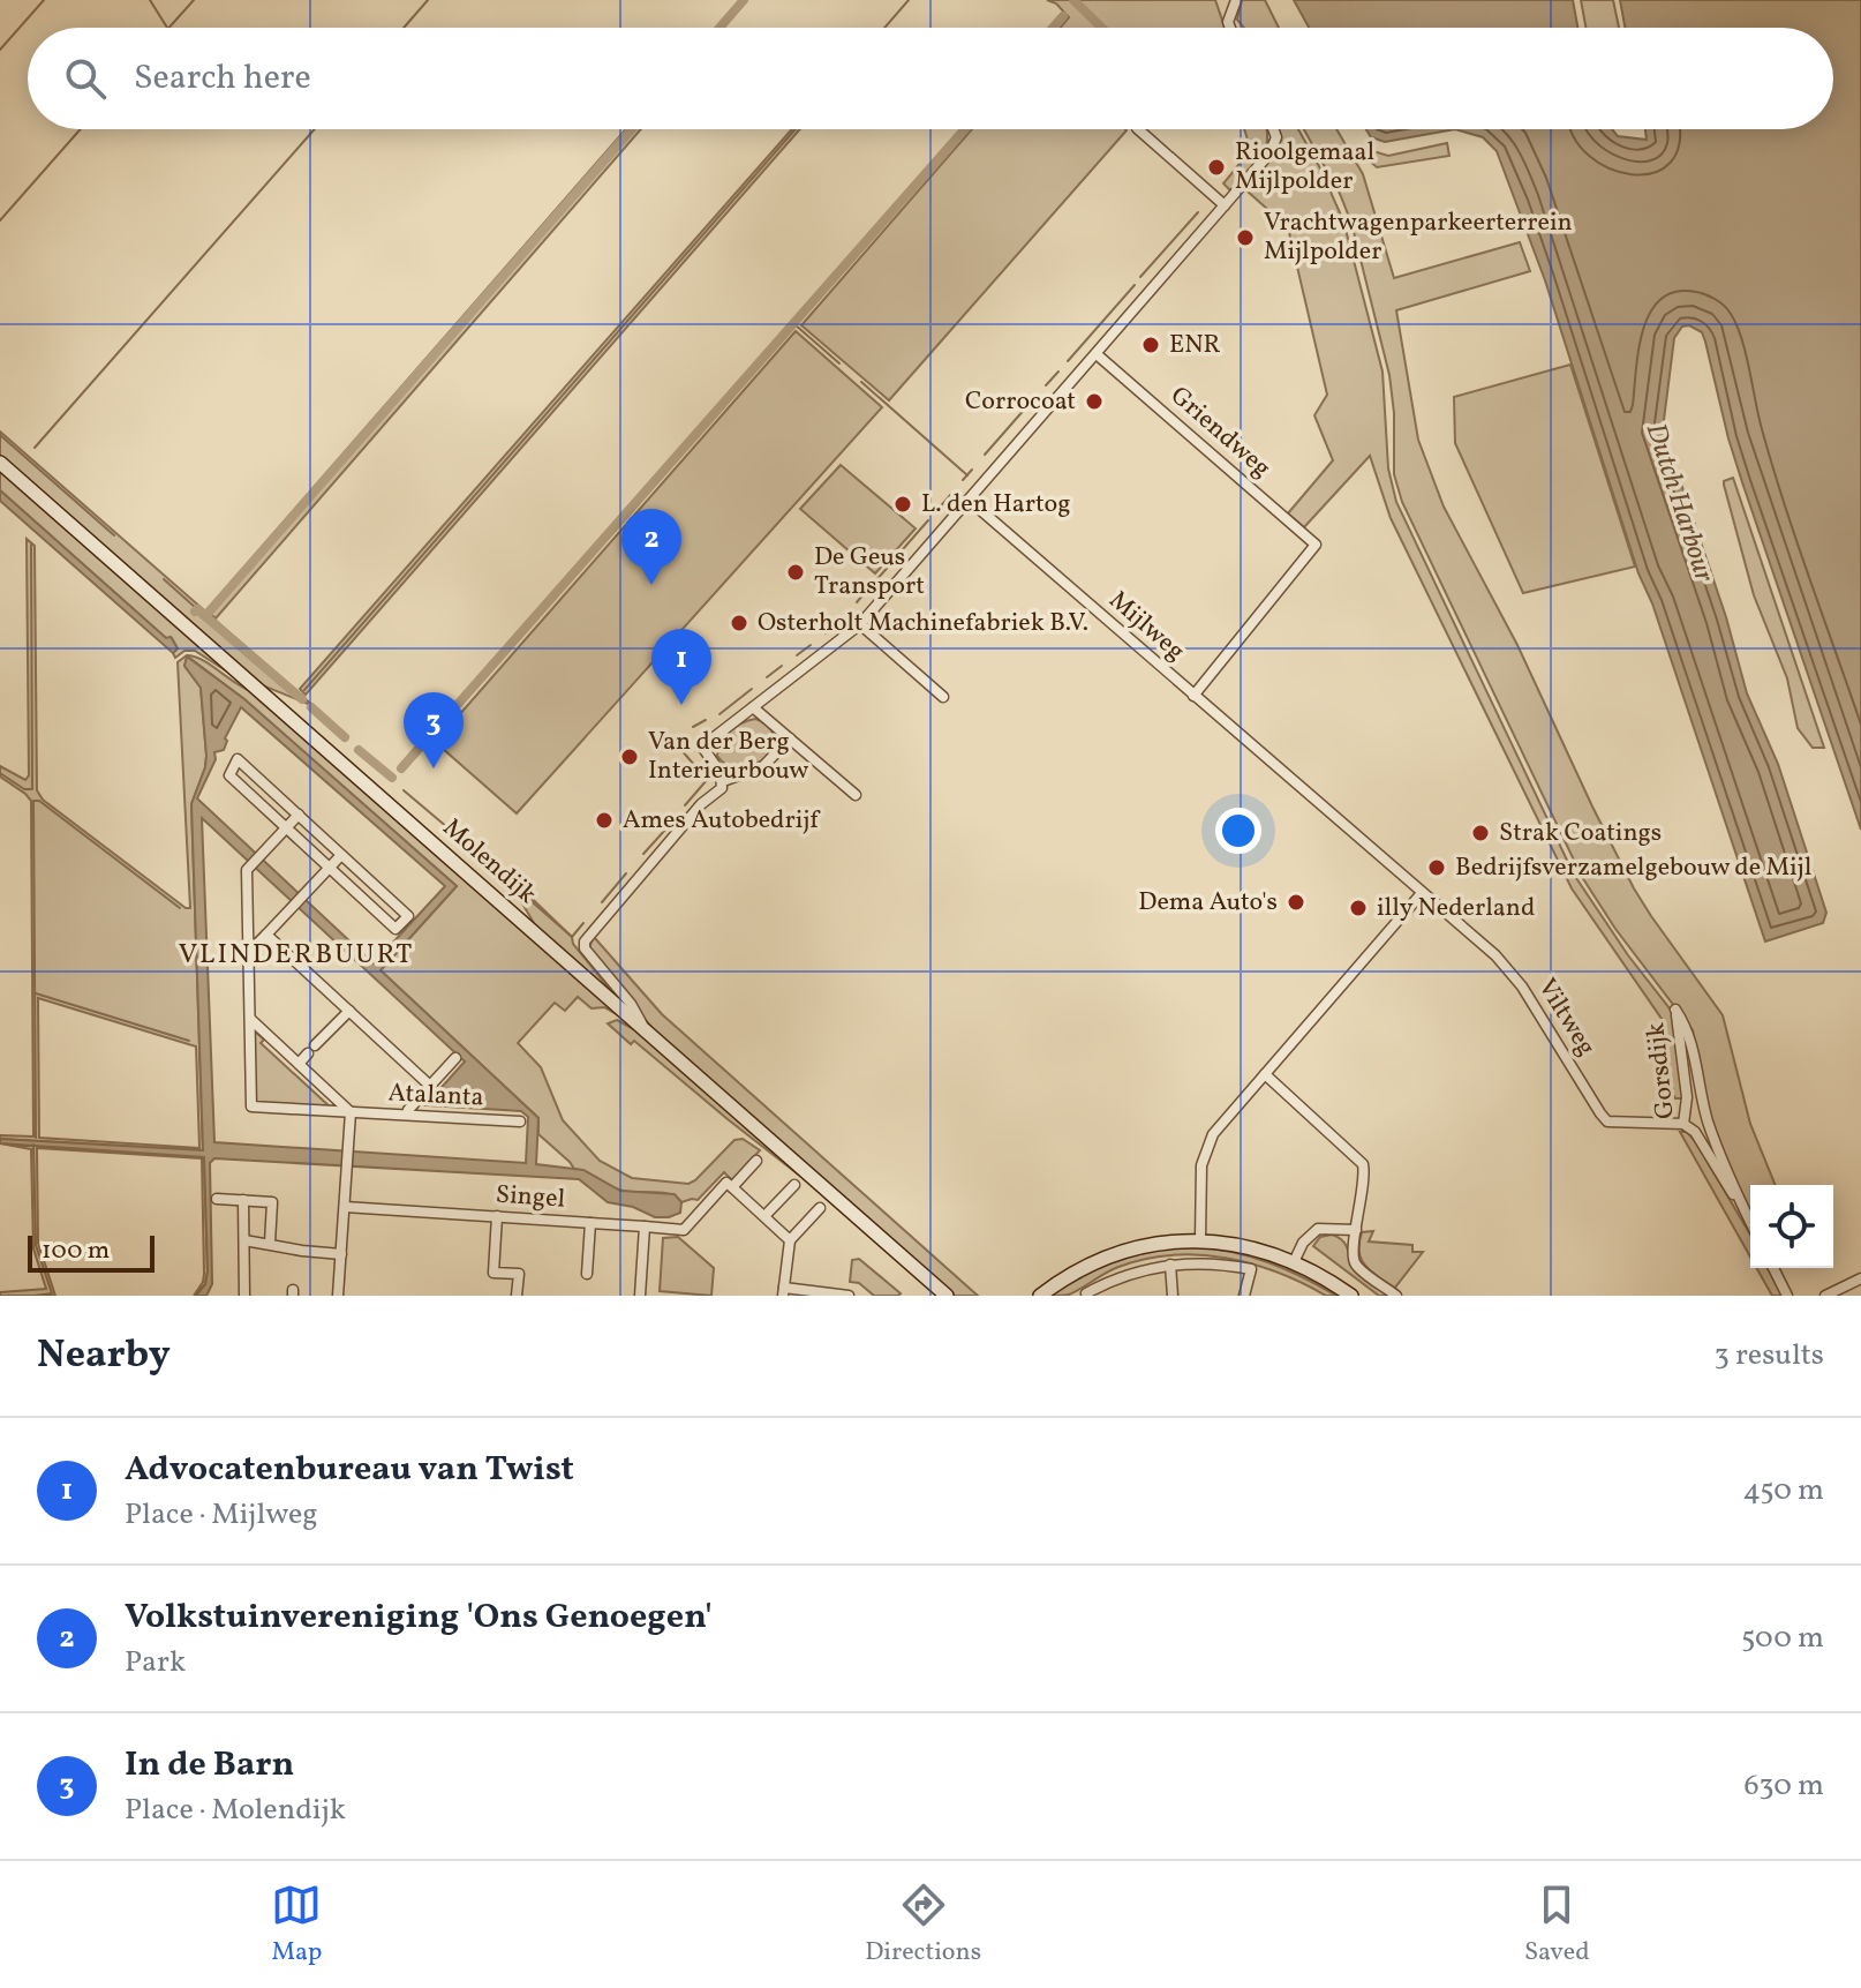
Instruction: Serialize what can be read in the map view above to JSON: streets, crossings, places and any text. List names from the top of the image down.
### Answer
{
  "streets": {
    "street": [
      "Griendweg",
      "Mijlweg",
      "Molendijk",
      "Viltweg",
      "Gorsdijk",
      "Atalanta",
      "Singel"
    ]
  },
  "crossings": [
    ["Griendweg", "Mijlweg"],
    ["Mijlweg", "Viltweg"],
    ["Viltweg", "Gorsdijk"]
  ],
  "districts": ["VLINDERBUURT"],
  "water": ["Dutch Harbour"],
  "places": [
    "Rioolgemaal Mijlpolder",
    "Vrachtwagenparkeerterrein Mijlpolder",
    "ENR",
    "Corrocoat",
    "L. den Hartog",
    "De Geus Transport",
    "Osterholt Machinefabriek B.V.",
    "Van der Berg Interieurbouw",
    "Ames Autobedrijf",
    "Strak Coatings",
    "Bedrijfsverzamelgebouw de Mijl",
    "Dema Auto's",
    "illy Nederland"
  ],
  "scale_bar": "100 m",
  "page": {
    "search": "Search here",
    "pins": ["2", "1", "3"],
    "scale": "100 m",
    "heading": ["Nearby", "3 results"],
    "list": [
      {
        "mark": "1",
        "name": "Advocatenbureau van Twist",
        "note": "Place · Mijlweg",
        "value": "450 m"
      },
      {
        "mark": "2",
        "name": "Volkstuinvereniging 'Ons Genoegen'",
        "note": "Park",
        "value": "500 m"
      },
      {
        "mark": "3",
        "name": "In de Barn",
        "note": "Place · Molendijk",
        "value": "630 m"
      }
    ],
    "nav": ["Map", "Directions", "Saved"]
  }
}
